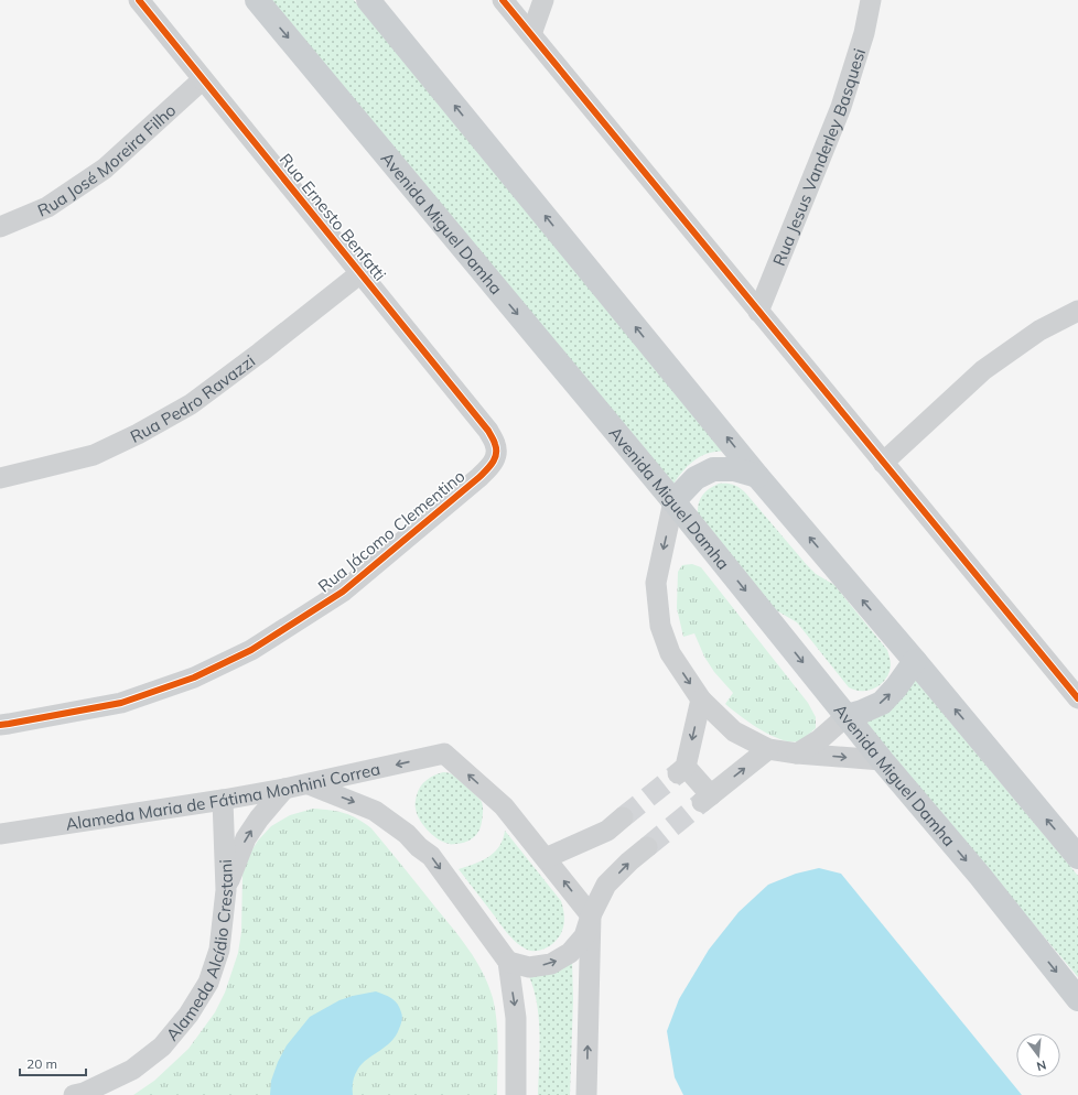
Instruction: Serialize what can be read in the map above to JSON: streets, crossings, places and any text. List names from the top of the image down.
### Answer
{
  "streets": {
    "main road": ["Avenida Miguel Damha"],
    "street": [
      "Rua Jesus Vanderley Basquesi",
      "Rua José Moreira Filho",
      "Rua Ernesto Benfatti",
      "Rua Pedro Ravazzi",
      "Rua Jácomo Clementino",
      "Alameda Maria de Fátima Monhini Correa",
      "Alameda Alcídio Crestani"
    ]
  },
  "crossings": [
    ["Rua José Moreira Filho", "Rua Ernesto Benfatti"],
    ["Rua Ernesto Benfatti", "Rua Pedro Ravazzi"],
    ["Rua Ernesto Benfatti", "Rua Jácomo Clementino"],
    ["Alameda Maria de Fátima Monhini Correa", "Alameda Alcídio Crestani"]
  ],
  "one_way": ["Alameda Maria de Fátima Monhini Correa"],
  "scale_bar": "20 m",
  "north": "bottom"
}
